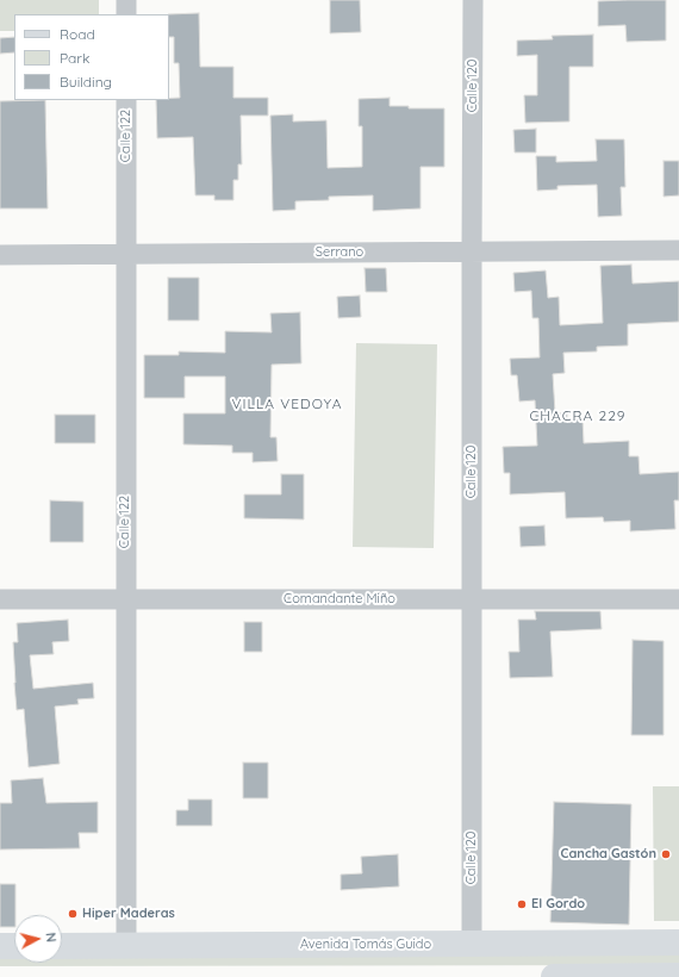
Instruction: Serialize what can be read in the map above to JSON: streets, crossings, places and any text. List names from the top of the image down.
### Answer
{
  "streets": {
    "main road": ["Avenida Tomás Guido"],
    "street": [
      "Calle 120",
      "Calle 122",
      "Serrano",
      "Comandante Miño"
    ]
  },
  "crossings": [
    ["Calle 120", "Serrano"],
    ["Calle 120", "Comandante Miño"],
    ["Calle 120", "Avenida Tomás Guido"],
    ["Calle 122", "Serrano"],
    ["Calle 122", "Comandante Miño"],
    ["Calle 122", "Avenida Tomás Guido"]
  ],
  "districts": ["VILLA VEDOYA", "CHACRA 229"],
  "places": ["Cancha Gastón", "El Gordo", "Hiper Maderas"],
  "legend": ["Road", "Park", "Building"],
  "north": "right"
}
